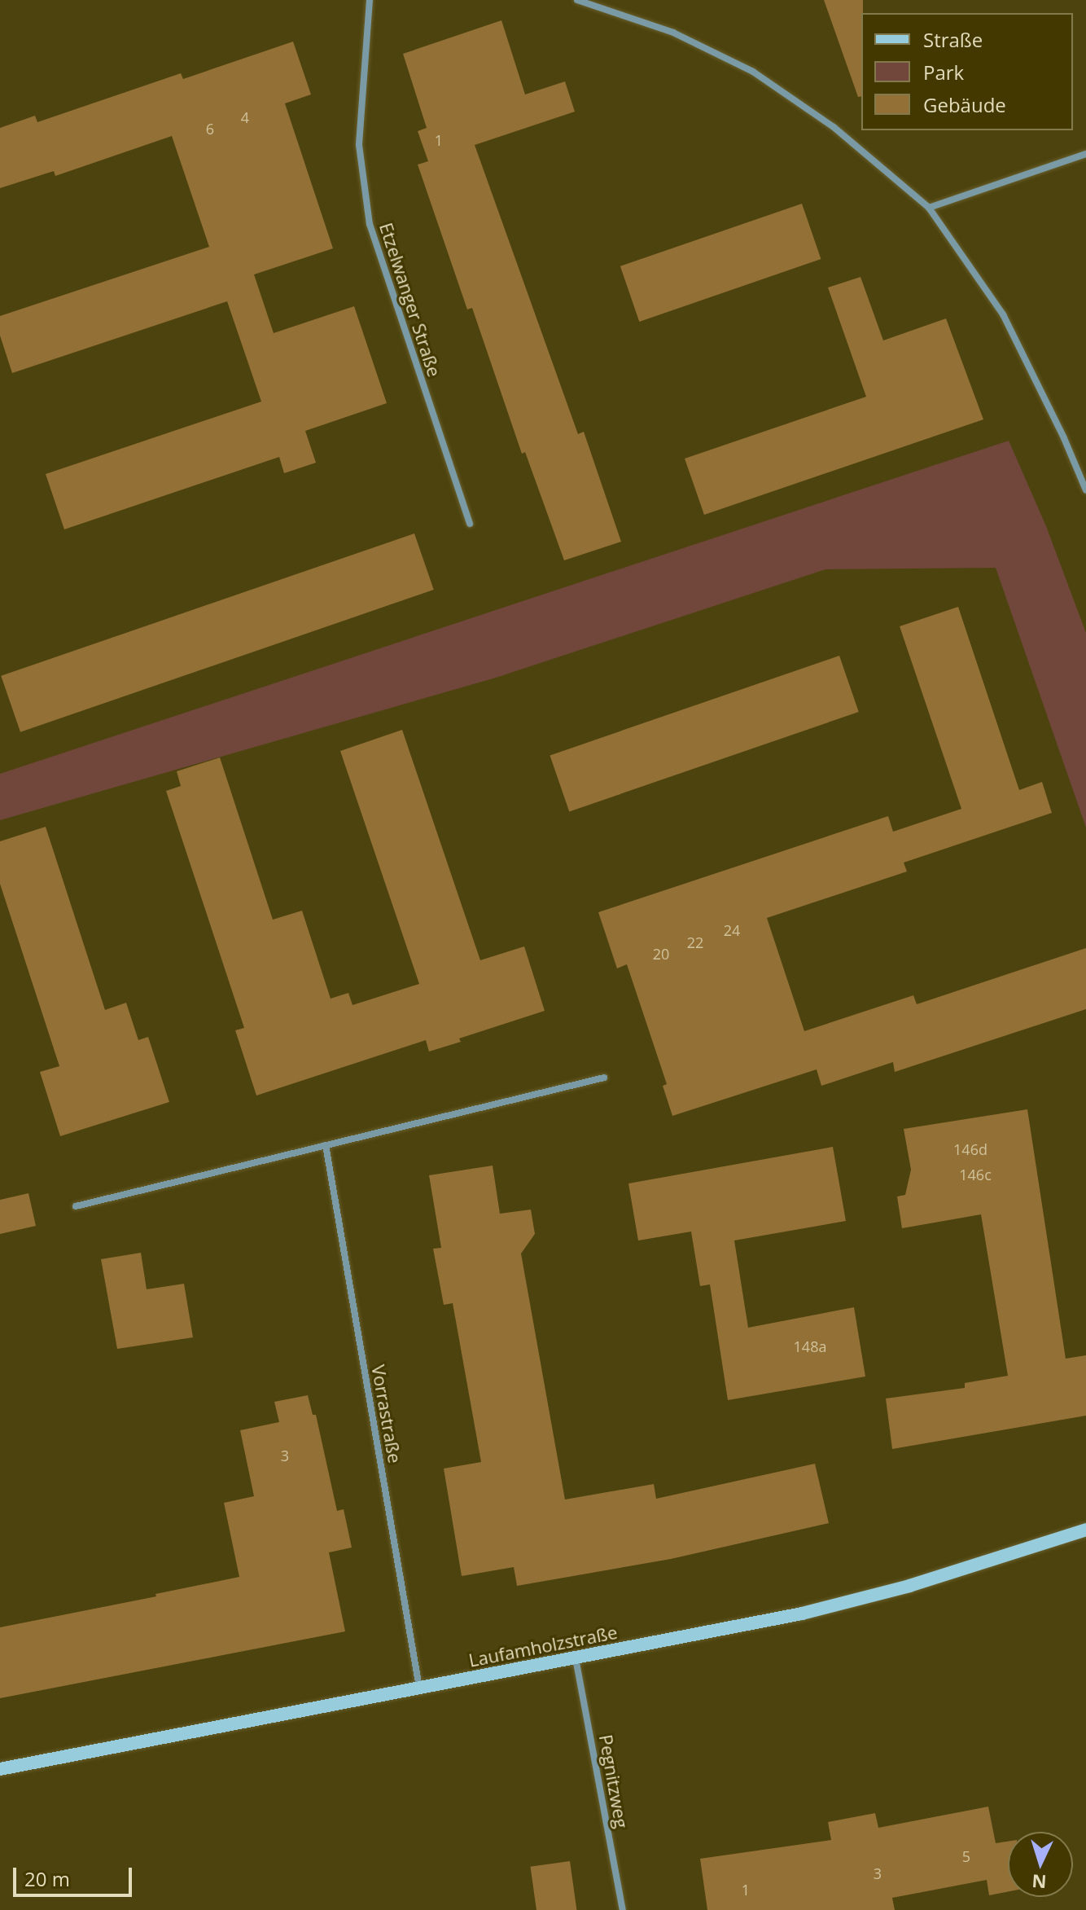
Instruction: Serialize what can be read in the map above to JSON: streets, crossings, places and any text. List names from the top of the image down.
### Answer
{
  "streets": {
    "main road": ["Laufamholzstraße"],
    "street": ["Etzelwanger Straße", "Vorrastraße", "Pegnitzweg"]
  },
  "crossings": [
    ["Vorrastraße", "Laufamholzstraße"],
    ["Laufamholzstraße", "Pegnitzweg"]
  ],
  "house_numbers": [
    "4",
    "6",
    "1",
    "24",
    "22",
    "20",
    "146d",
    "146c",
    "148a",
    "3",
    "5",
    "3",
    "1"
  ],
  "legend": ["Straße", "Park", "Gebäude"],
  "scale_bar": "20 m",
  "north": "bottom"
}
